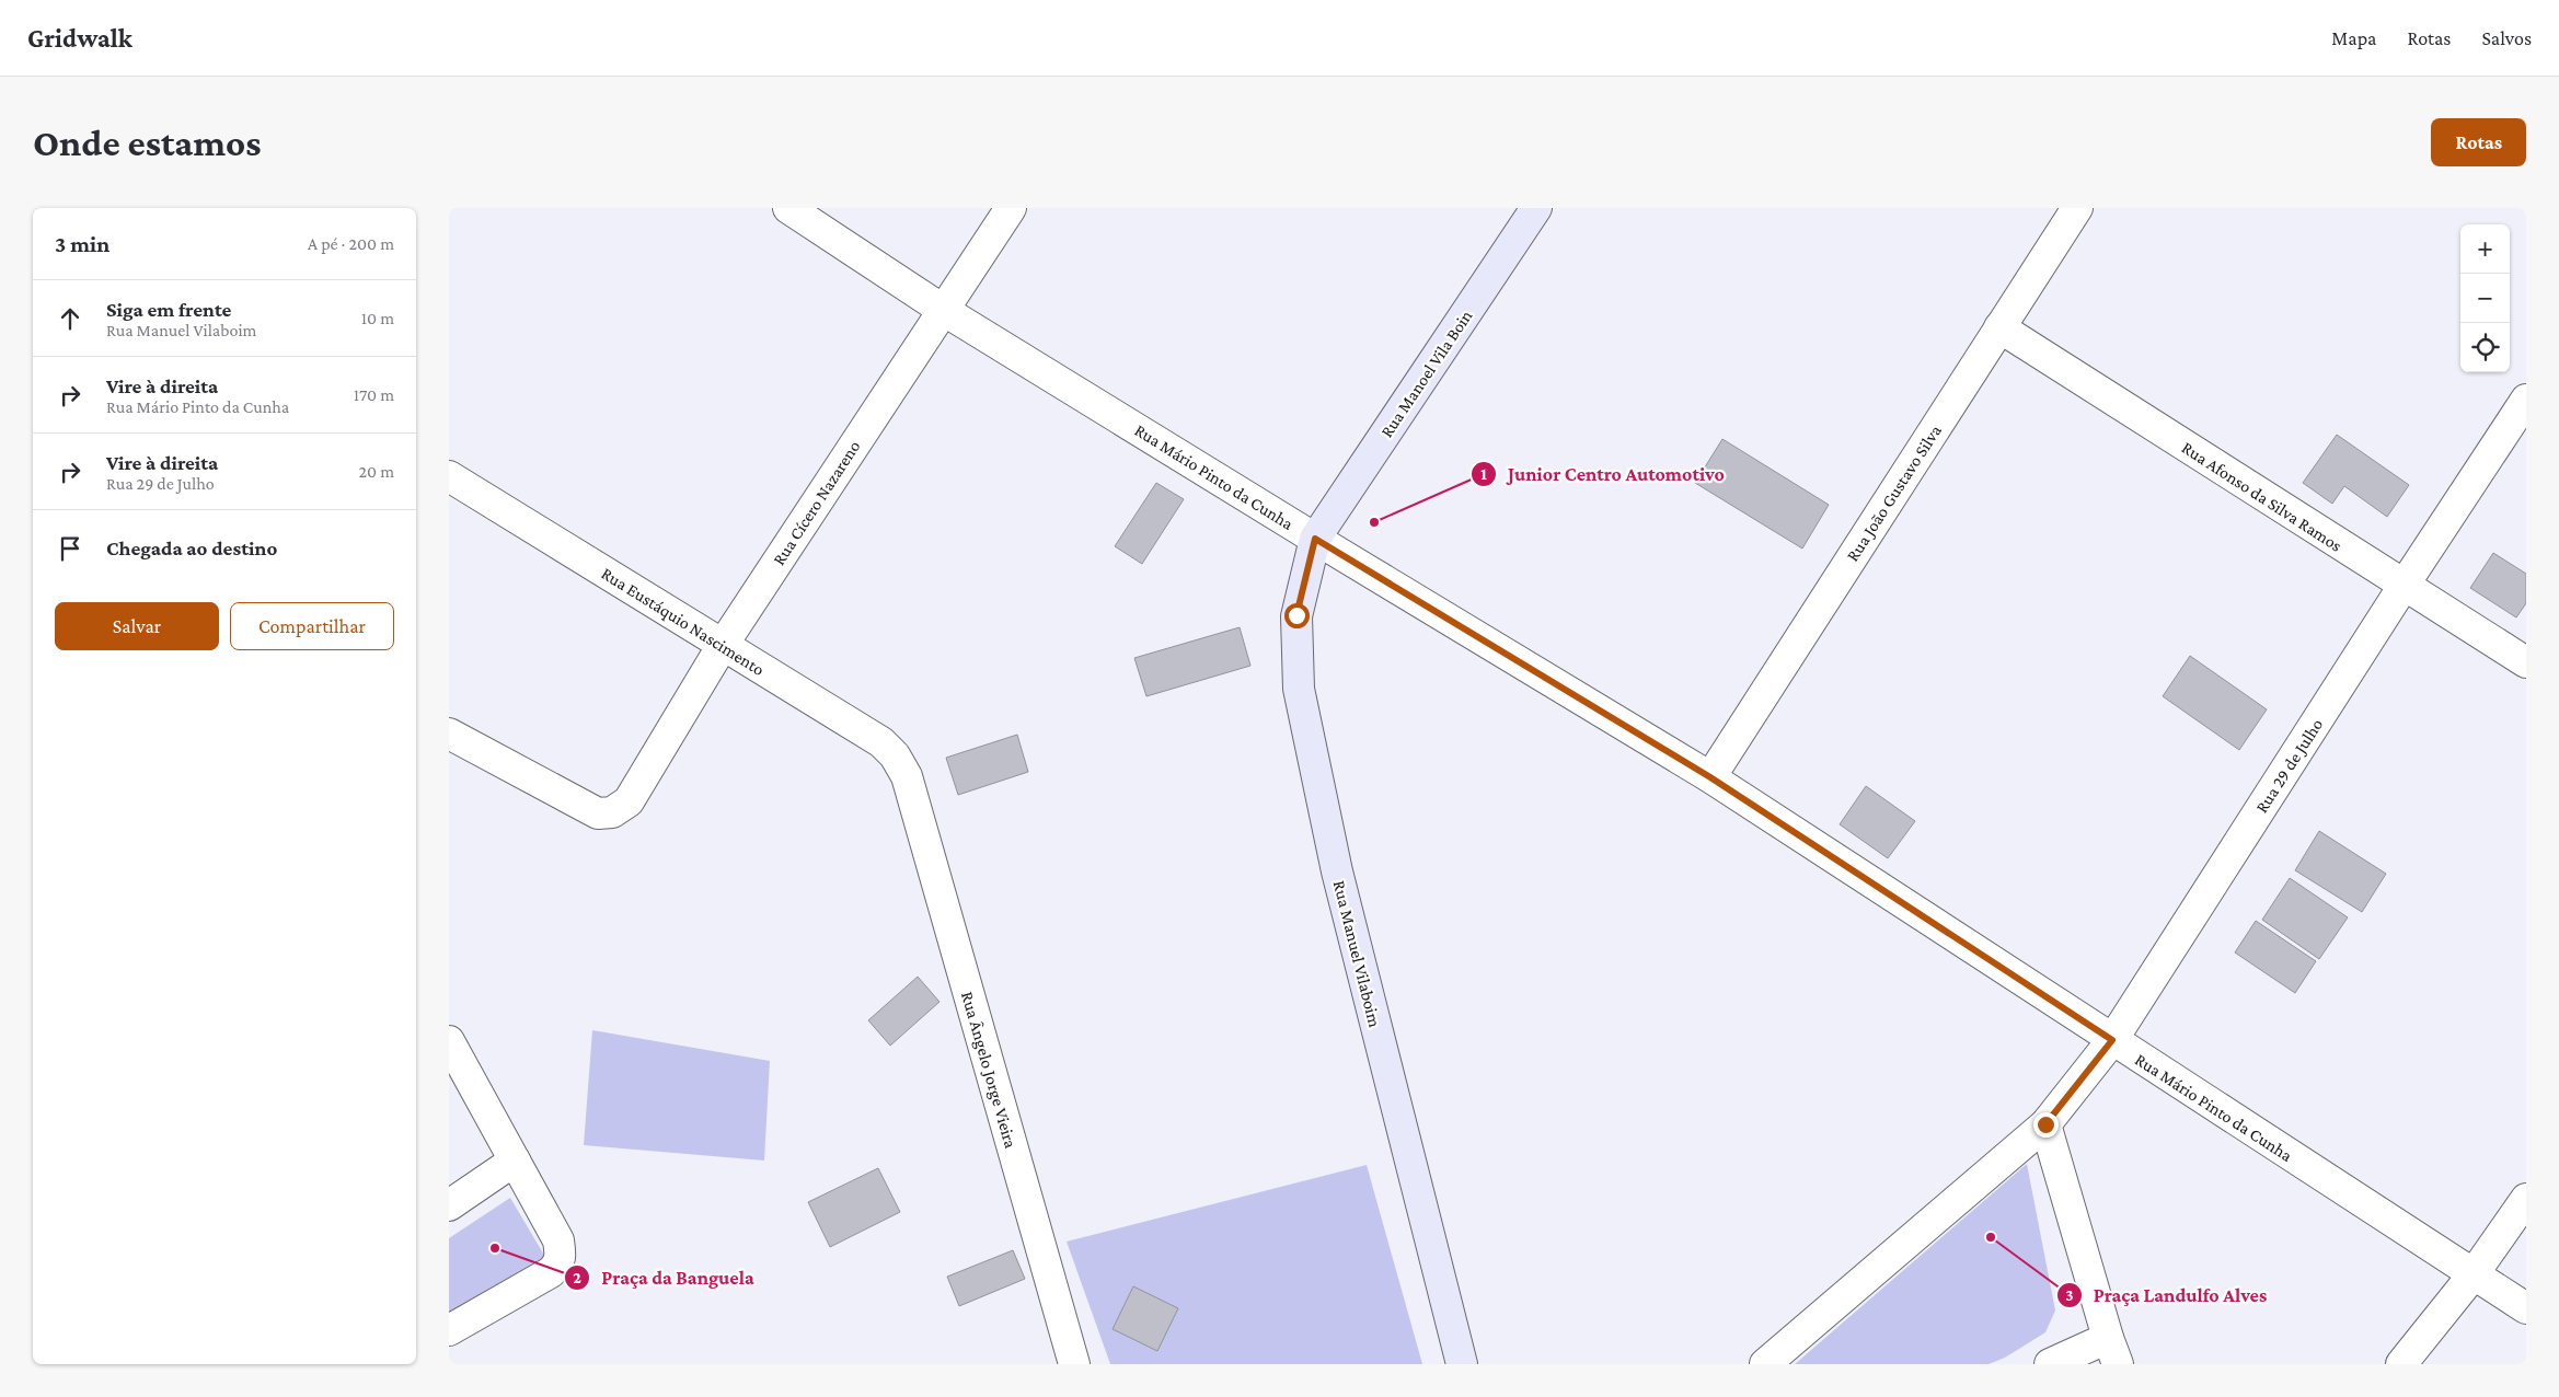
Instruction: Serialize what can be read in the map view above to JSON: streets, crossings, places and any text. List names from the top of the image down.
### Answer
{
  "streets": {
    "main road": ["Rua Manoel Vila Boin", "Rua Manuel Vilaboim"],
    "street": [
      "Rua Mário Pinto da Cunha",
      "Rua João Gustavo Silva",
      "Rua Afonso da Silva Ramos",
      "Rua Cícero Nazareno",
      "Rua Eustáquio Nascimento",
      "Rua 29 de Julho",
      "Rua Ângelo Jorge Vieira"
    ]
  },
  "crossings": [
    ["Rua Manoel Vila Boin", "Rua Mário Pinto da Cunha"],
    ["Rua Manoel Vila Boin", "Rua Manuel Vilaboim"],
    ["Rua Mário Pinto da Cunha", "Rua João Gustavo Silva"],
    ["Rua Mário Pinto da Cunha", "Rua Cícero Nazareno"],
    ["Rua Mário Pinto da Cunha", "Rua 29 de Julho"],
    ["Rua Mário Pinto da Cunha", "Rua Manuel Vilaboim"],
    ["Rua João Gustavo Silva", "Rua Afonso da Silva Ramos"],
    ["Rua Afonso da Silva Ramos", "Rua 29 de Julho"],
    ["Rua Cícero Nazareno", "Rua Eustáquio Nascimento"],
    ["Rua Eustáquio Nascimento", "Rua Ângelo Jorge Vieira"]
  ],
  "places": ["Junior Centro Automotivo", "Praça Landulfo Alves", "Praça da Banguela"],
  "page": {
    "header": "Gridwalk",
    "nav": ["Mapa", "Rotas", "Salvos"],
    "buttons": [
      "Rotas",
      ["Salvar", "Compartilhar"]
    ],
    "title": "Onde estamos",
    "heading": ["3 min", "A pé · 200 m"],
    "map_buttons": ["+", "−"],
    "list": [
      ["Siga em frente", "Rua Manuel Vilaboim", "10 m"],
      ["Vire à direita", "Rua Mário Pinto da Cunha", "170 m"],
      ["Vire à direita", "Rua 29 de Julho", "20 m"],
      "Chegada ao destino"
    ]
  }
}
